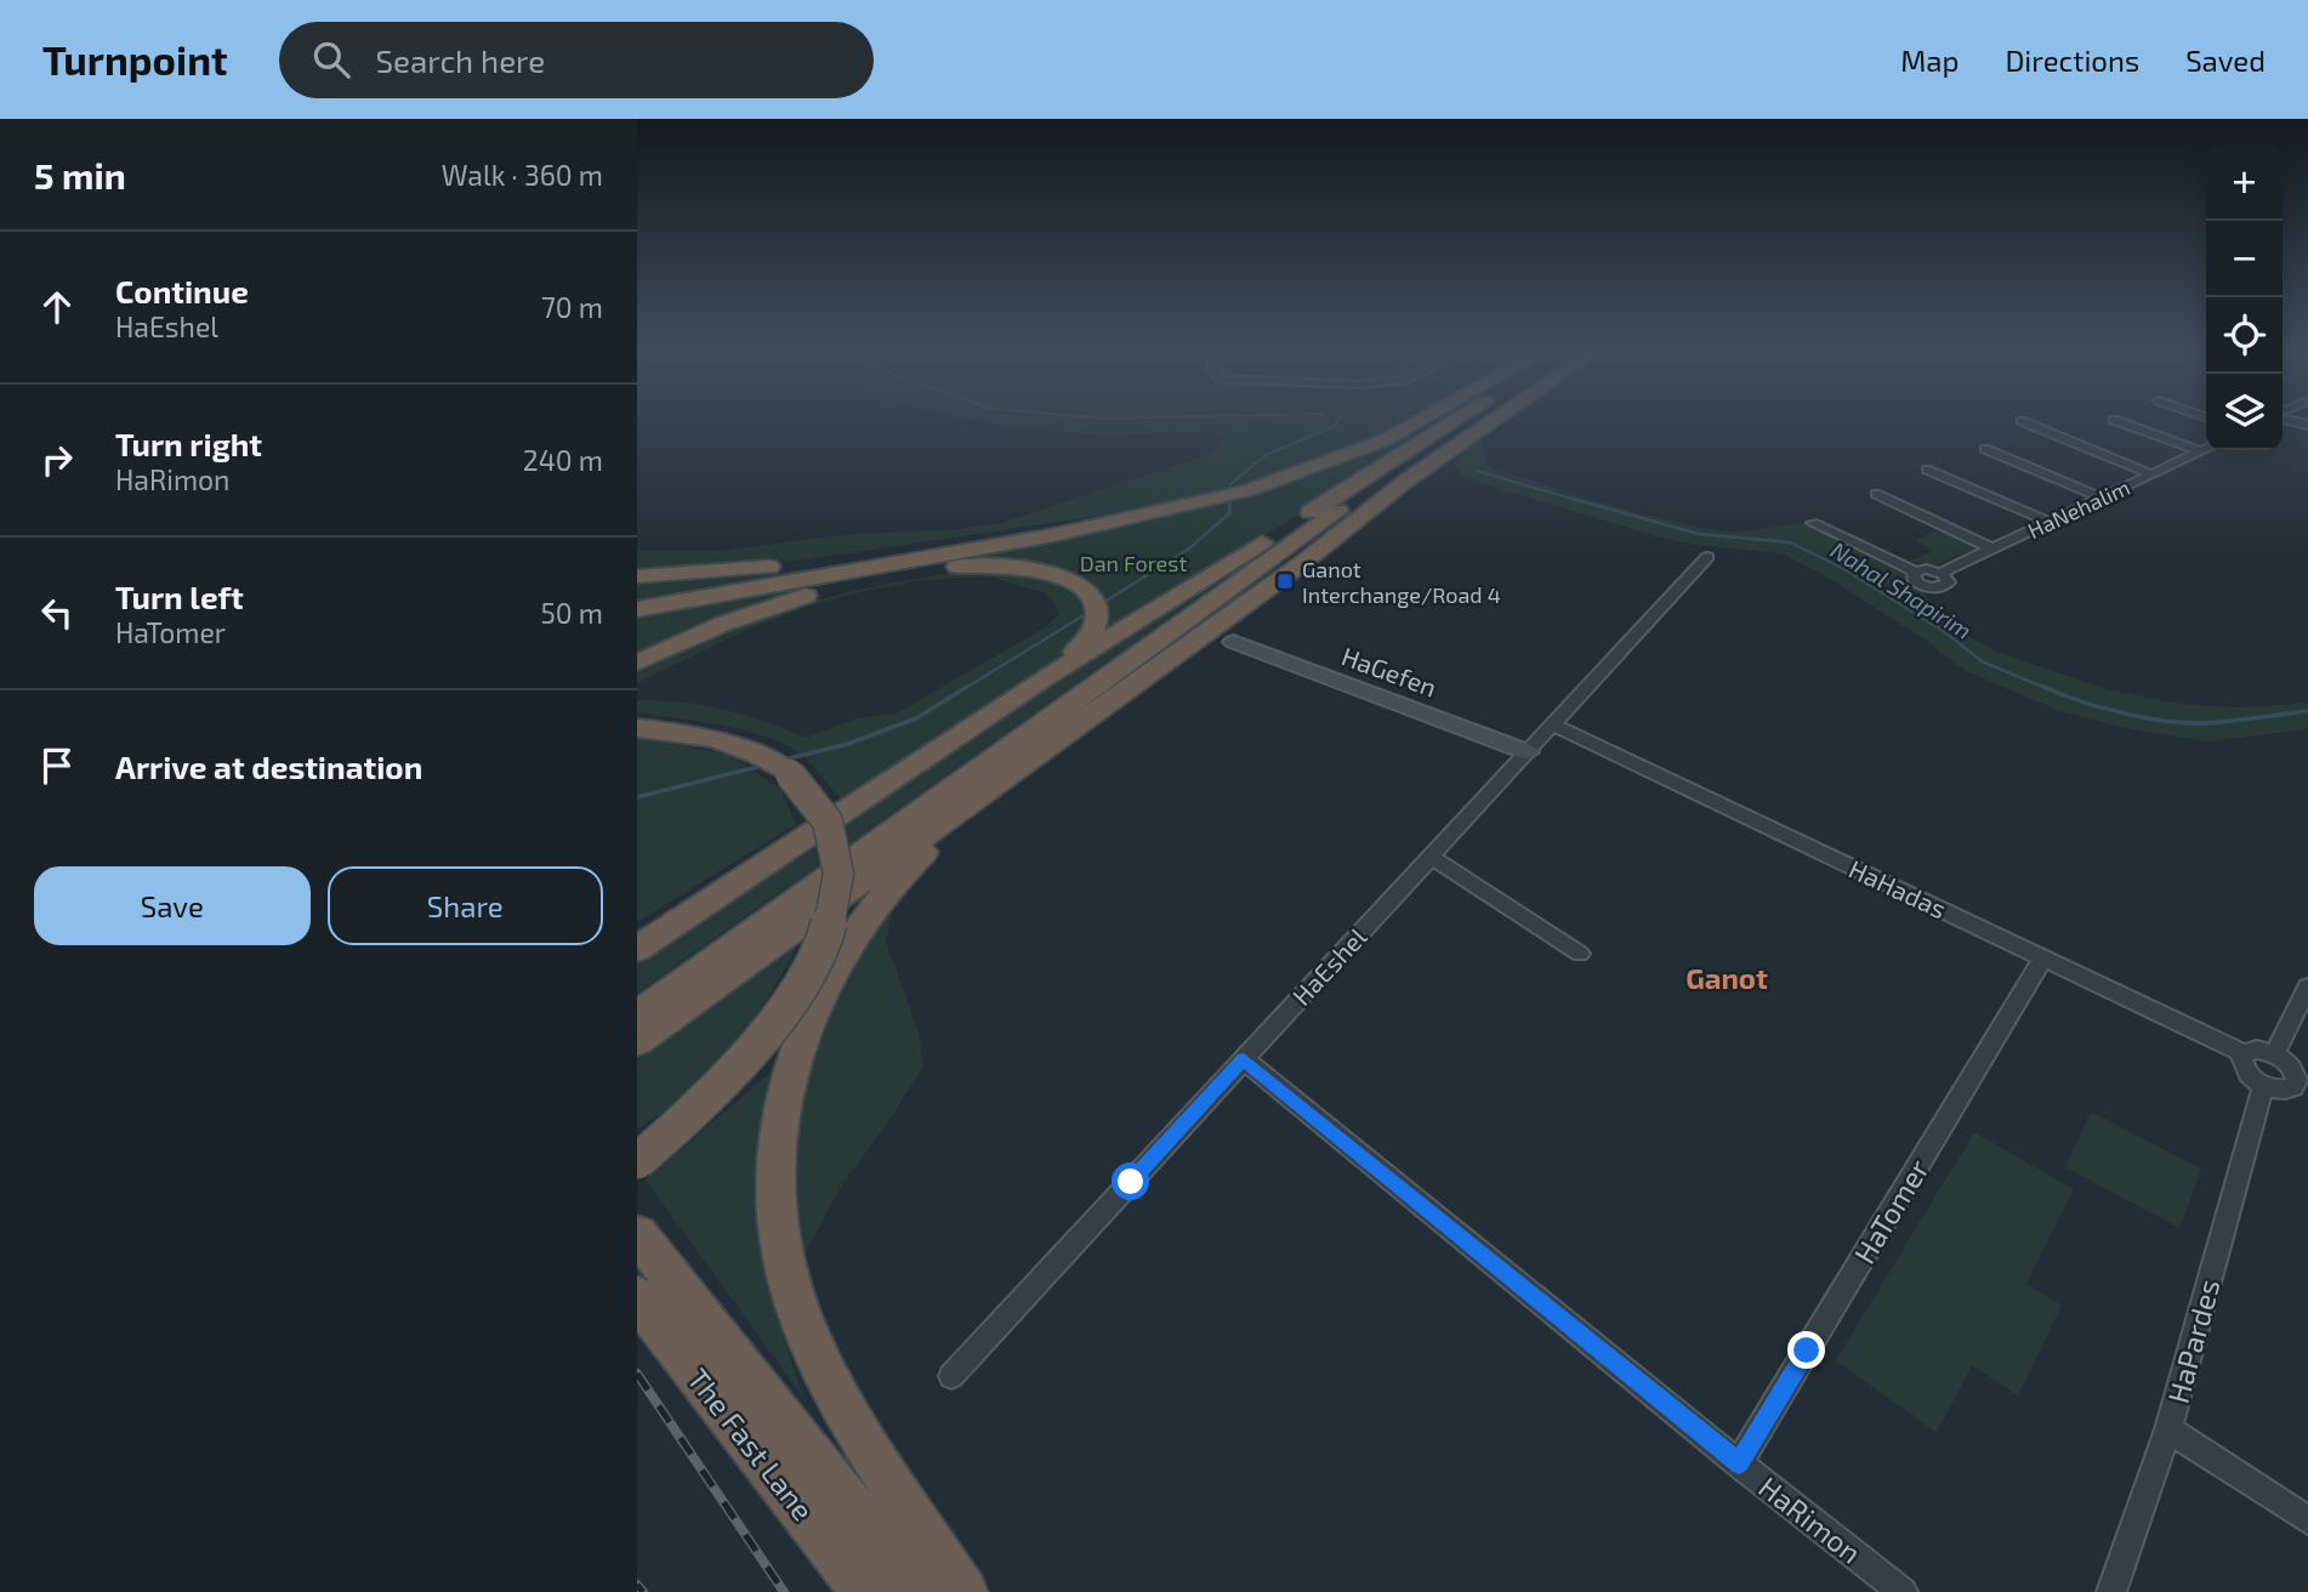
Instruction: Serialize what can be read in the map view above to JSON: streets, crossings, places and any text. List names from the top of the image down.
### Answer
{
  "streets": {
    "highway": ["The Fast Lane"],
    "street": [
      "HaNehalim",
      "HaGefen",
      "HaHadas",
      "HaEshel",
      "HaTomer",
      "HaPardes",
      "HaRimon"
    ]
  },
  "crossings": [
    ["HaGefen", "HaEshel"],
    ["HaHadas", "HaEshel"],
    ["HaHadas", "HaTomer"],
    ["HaEshel", "HaRimon"],
    ["HaTomer", "HaRimon"]
  ],
  "districts": ["Ganot"],
  "water": ["Nahal Shapirim"],
  "parks": ["Dan Forest"],
  "places": {
    "transit": ["Ganot Interchange/Road 4"]
  },
  "page": {
    "header": "Turnpoint",
    "search": "Search here",
    "nav": ["Map", "Directions", "Saved"],
    "heading": ["5 min", "Walk · 360 m"],
    "map_buttons": ["+", "−"],
    "list": [
      ["Continue", "HaEshel", "70 m"],
      ["Turn right", "HaRimon", "240 m"],
      ["Turn left", "HaTomer", "50 m"],
      "Arrive at destination"
    ],
    "buttons": ["Save", "Share"]
  }
}
